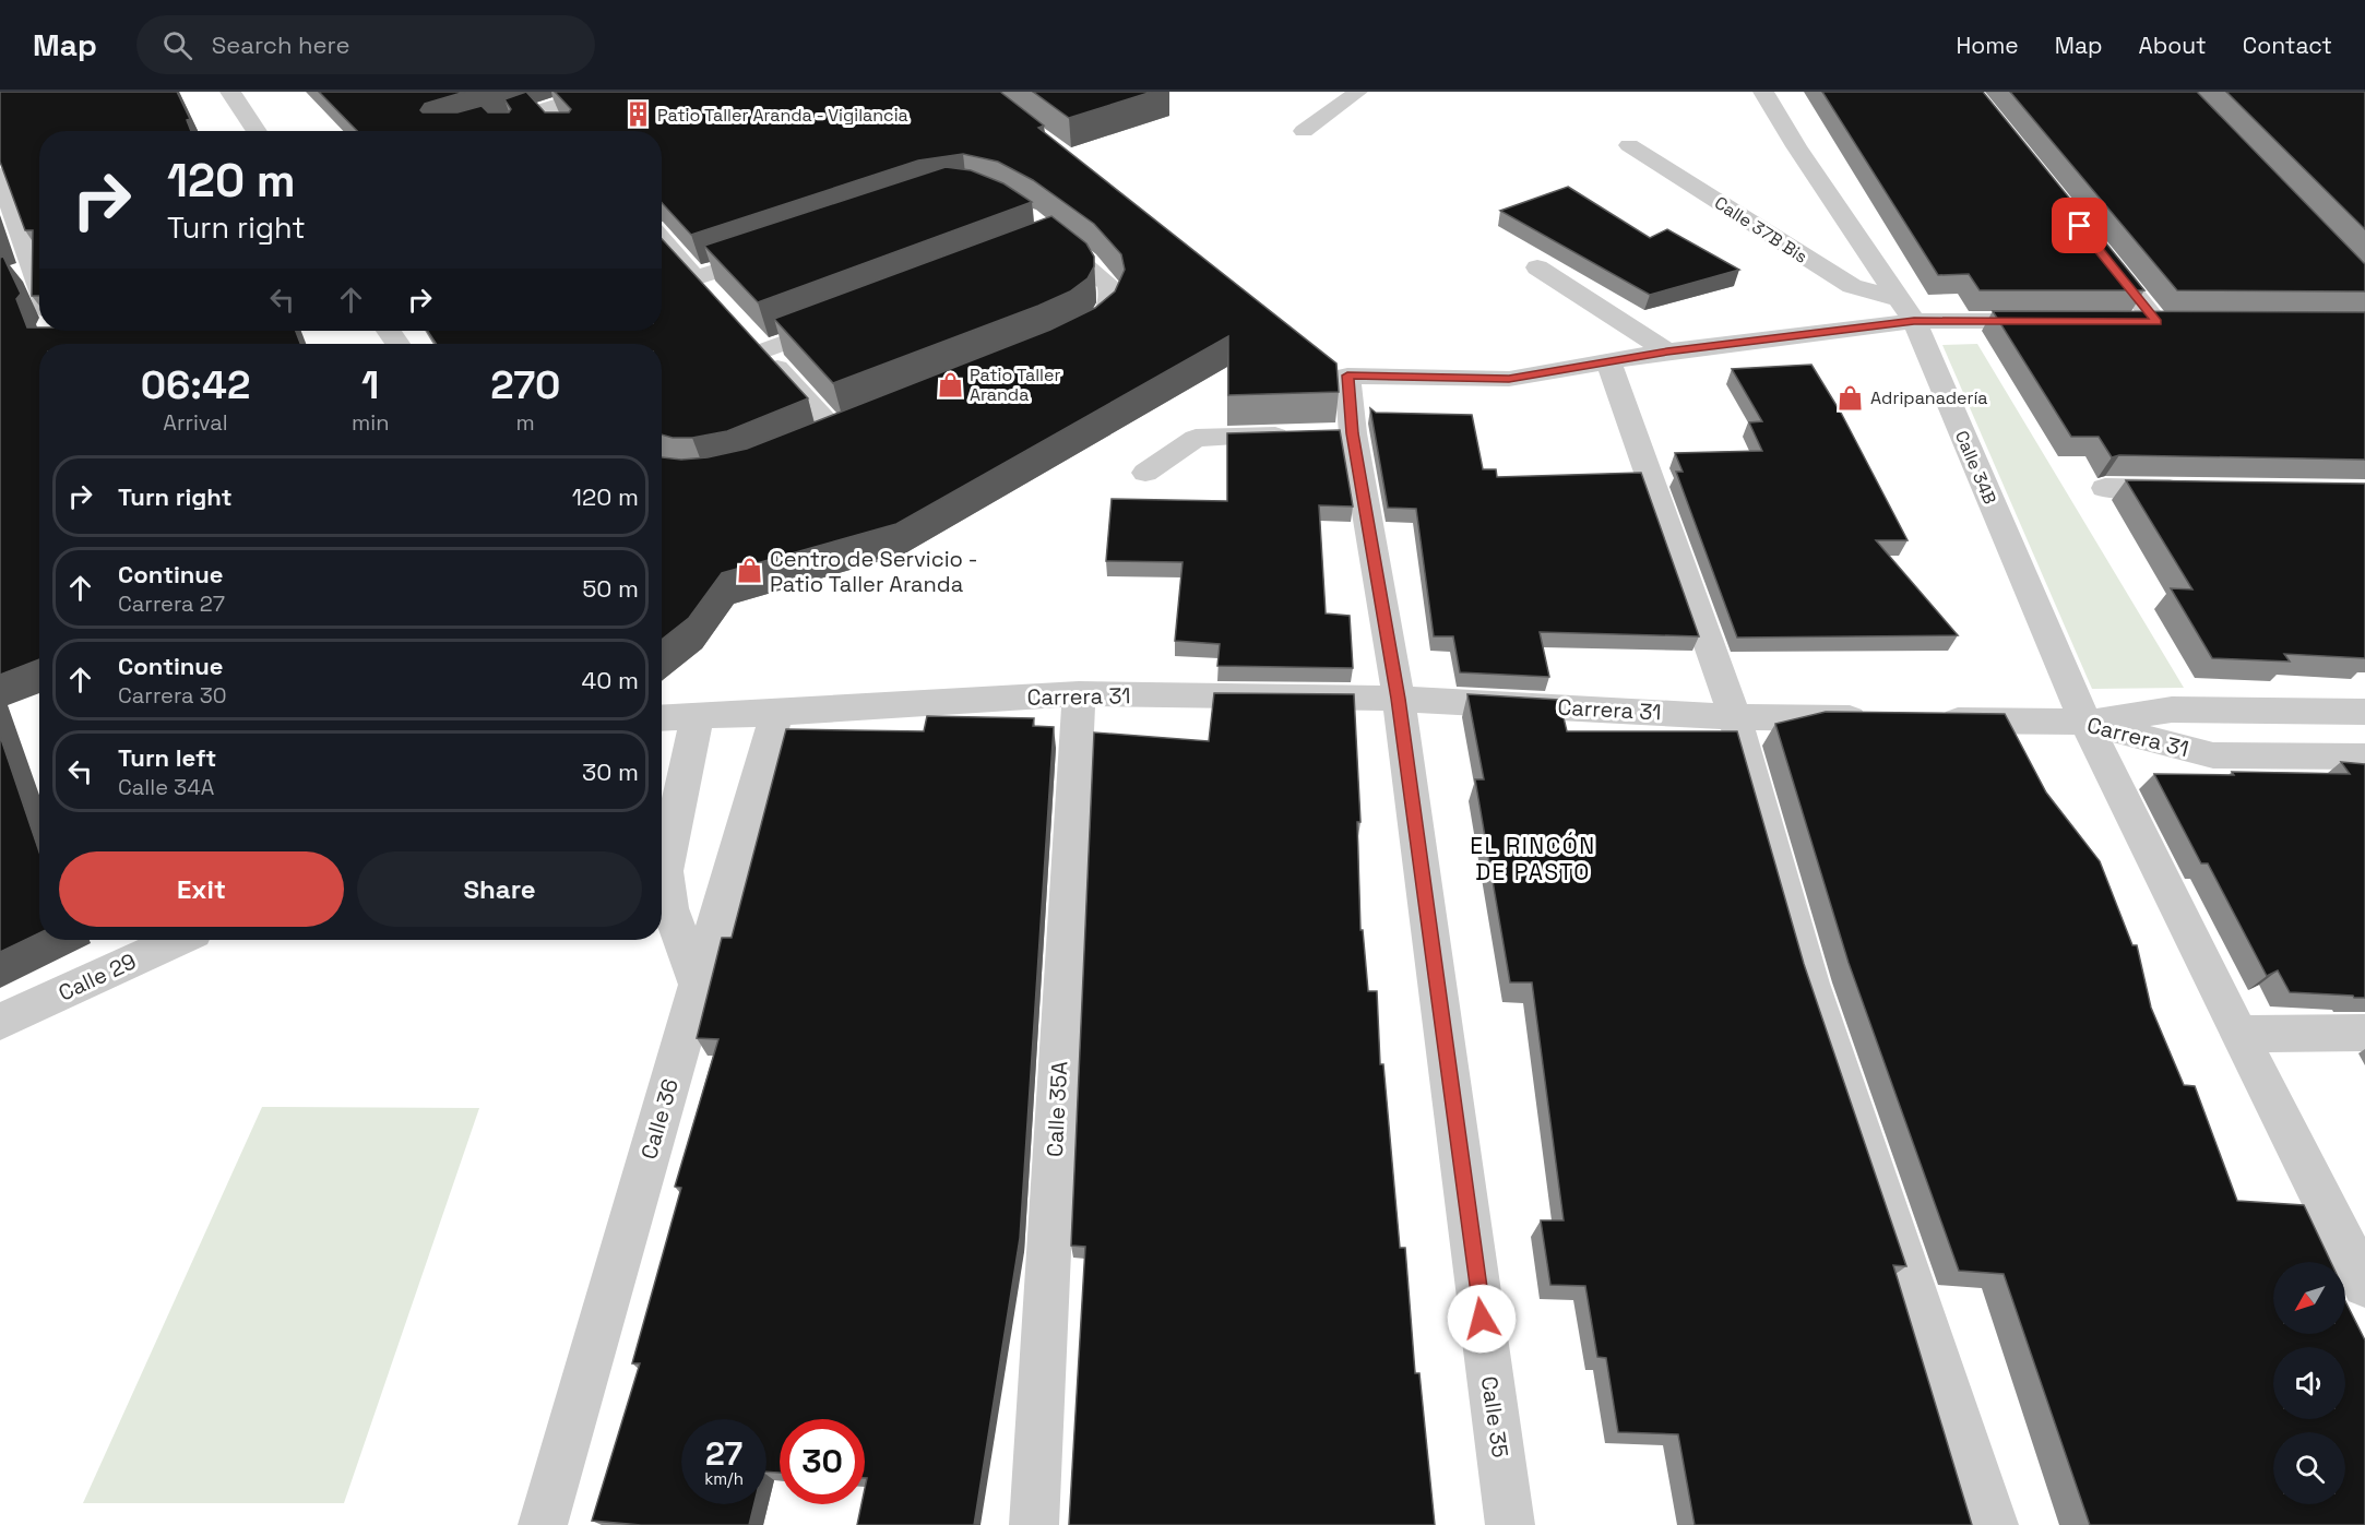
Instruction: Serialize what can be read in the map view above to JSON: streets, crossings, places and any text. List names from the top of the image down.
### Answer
{
  "streets": {
    "street": [
      "Calle 37B Bis",
      "Calle 34B",
      "Carrera 31",
      "Calle 29",
      "Calle 35A",
      "Calle 36",
      "Calle 35"
    ]
  },
  "crossings": [
    ["Calle 37B Bis", "Calle 34B"],
    ["Calle 34B", "Carrera 31"],
    ["Carrera 31", "Calle 35A"],
    ["Carrera 31", "Calle 36"],
    ["Carrera 31", "Calle 35"]
  ],
  "districts": ["EL RINCÓN DE PASTO"],
  "places": {
    "building": ["Patio Taller Aranda - Vigilancia"],
    "shop": ["Patio Taller Aranda", "Adripanadería", "Centro de Servicio - Patio Taller Aranda"]
  },
  "north": "bottom left",
  "page": {
    "header": "Map",
    "search": "Search here",
    "nav": [
      "Home",
      "Map",
      "About",
      "Contact"
    ],
    "turn": ["120 m", "Turn right"],
    "eta": [
      "06:42",
      "Arrival",
      "1",
      "min",
      "270",
      "m"
    ],
    "list": [
      {
        "name": "Turn right",
        "value": "120 m"
      },
      {
        "name": "Continue",
        "note": "Carrera 27",
        "value": "50 m"
      },
      {
        "name": "Continue",
        "note": "Carrera 30",
        "value": "40 m"
      },
      {
        "name": "Turn left",
        "note": "Calle 34A",
        "value": "30 m"
      }
    ],
    "buttons": ["Exit", "Share"],
    "speed": "27 km/h",
    "limit": "30"
  }
}
